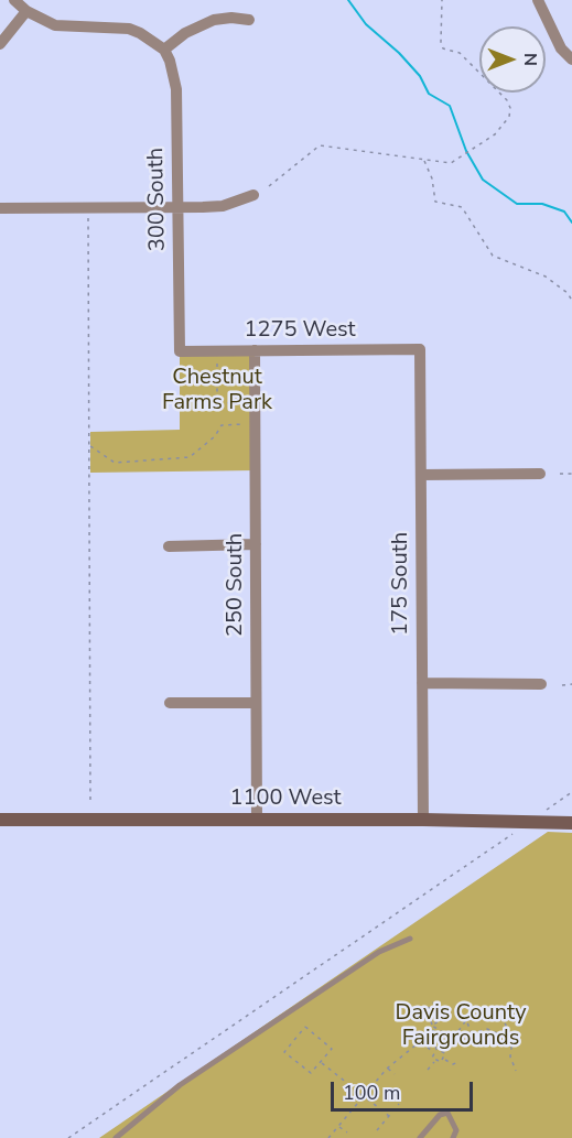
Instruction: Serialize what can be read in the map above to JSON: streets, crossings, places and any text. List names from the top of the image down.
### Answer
{
  "streets": {
    "street": [
      "300 South",
      "1275 West",
      "175 South",
      "250 South",
      "1100 West"
    ]
  },
  "crossings": [
    ["300 South", "1275 West"],
    ["1275 West", "175 South"],
    ["1275 West", "250 South"],
    ["175 South", "1100 West"],
    ["250 South", "1100 West"]
  ],
  "parks": ["Chestnut Farms Park", "Davis County Fairgrounds"],
  "scale_bar": "100 m",
  "north": "right"
}
